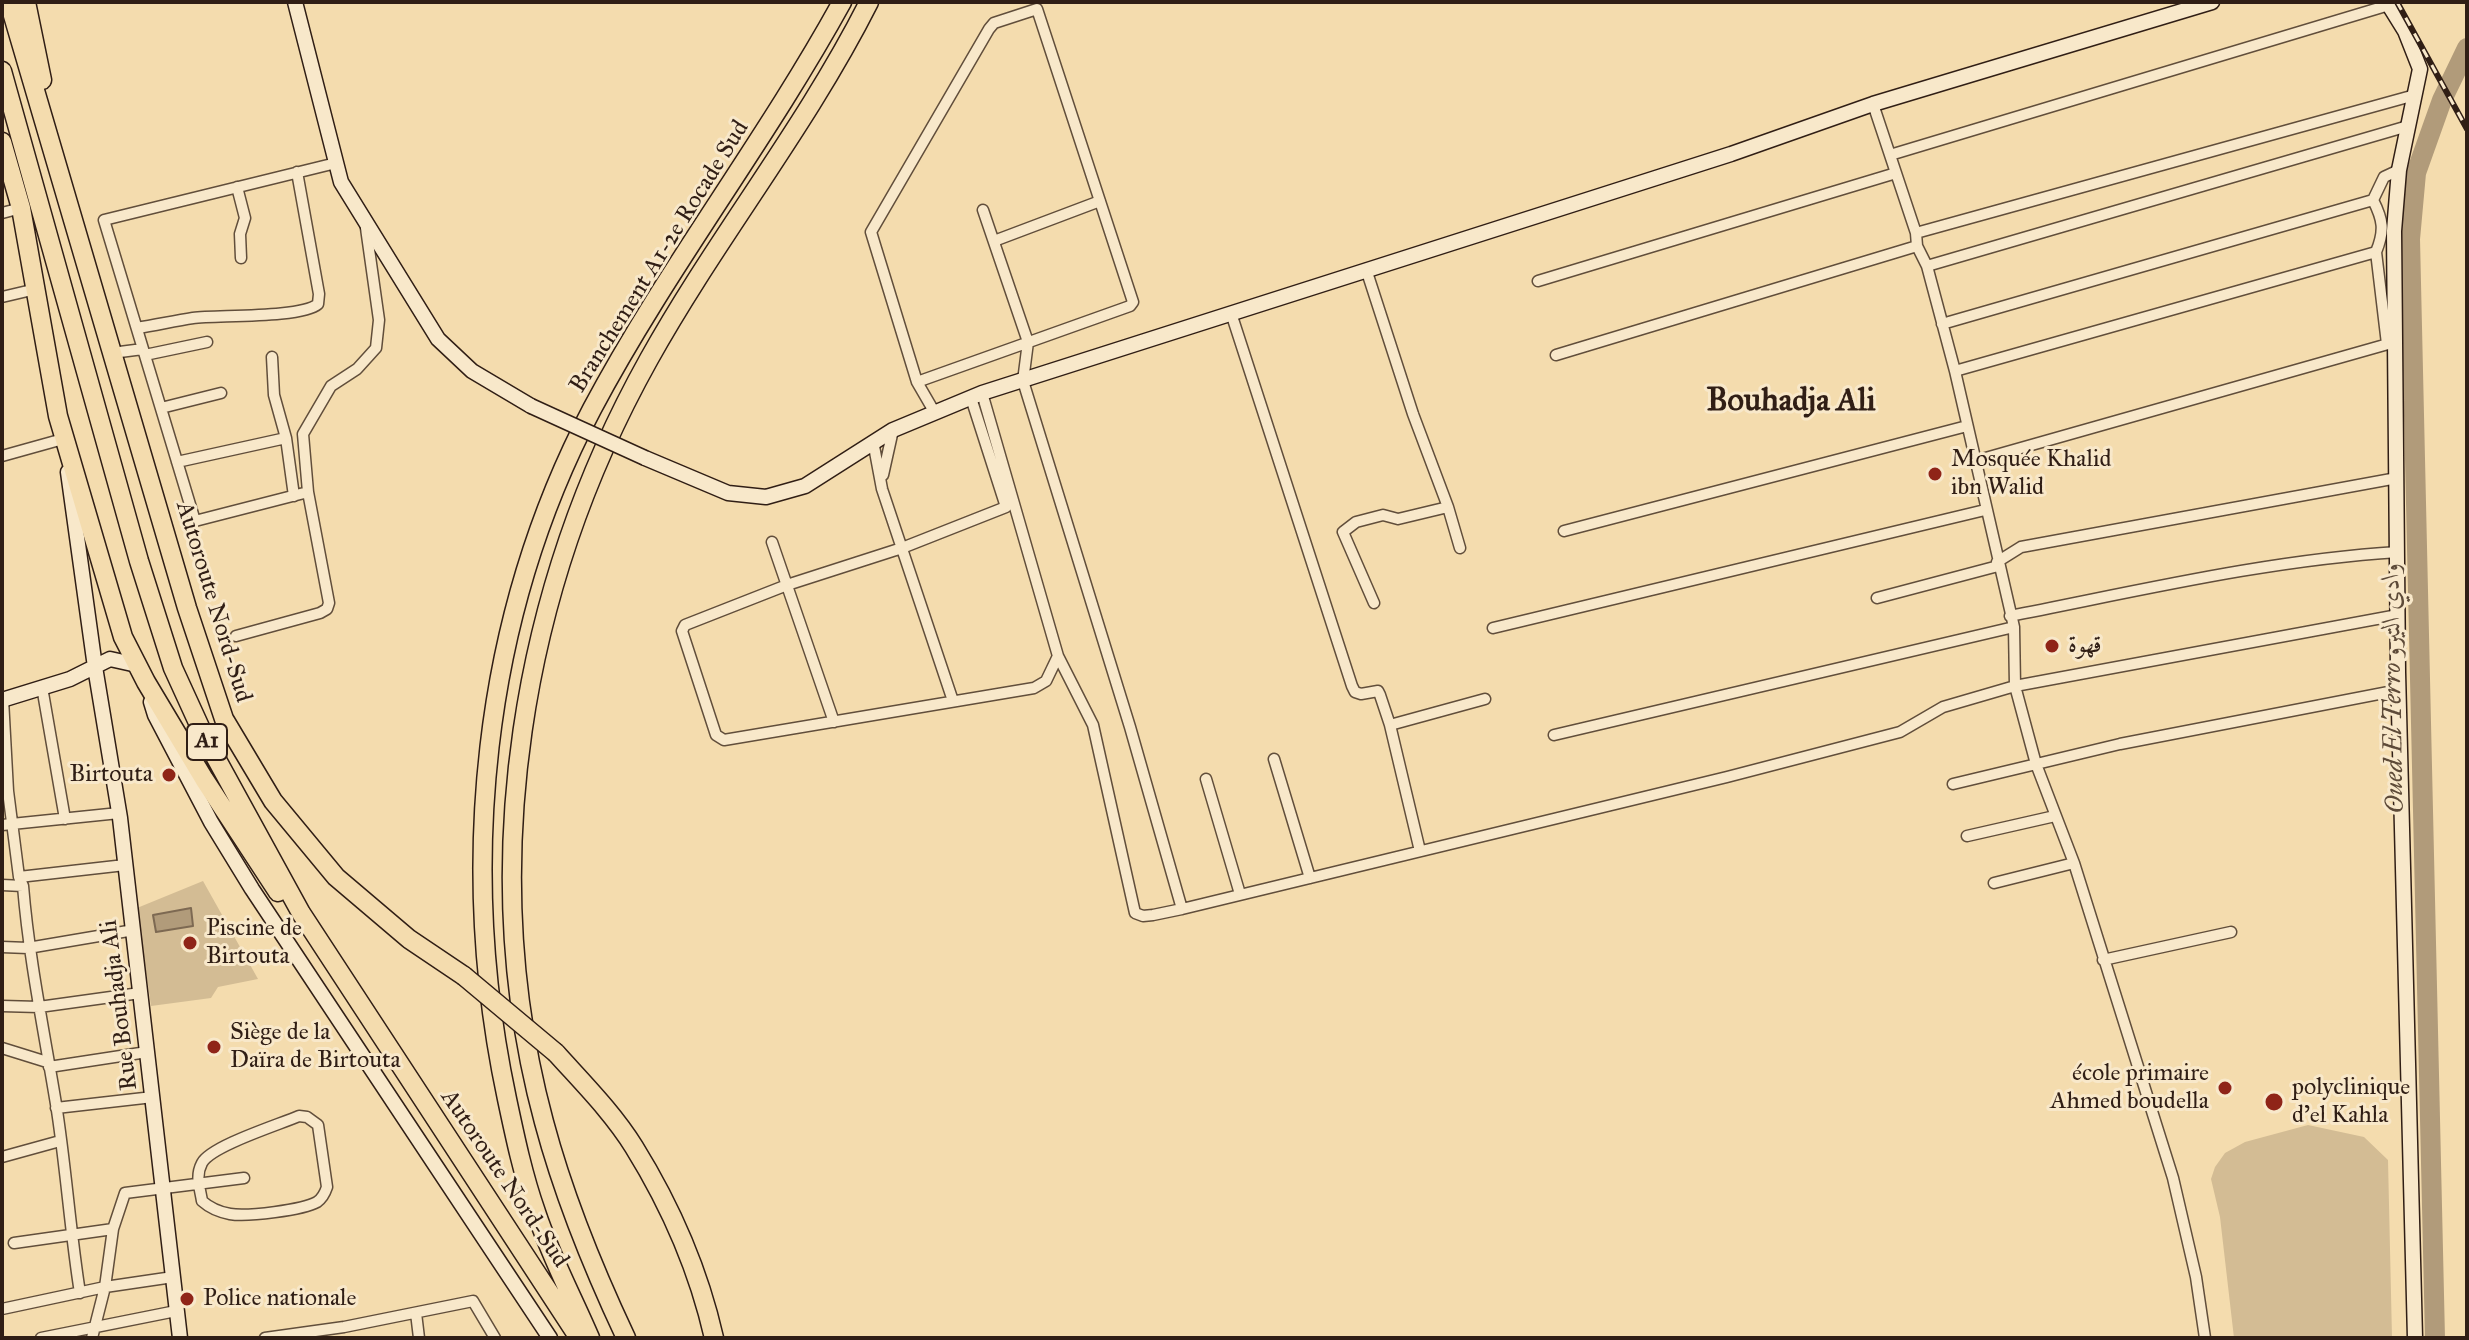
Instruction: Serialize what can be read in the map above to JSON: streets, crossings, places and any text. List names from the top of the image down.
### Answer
{
  "streets": {
    "highway": ["Branchement A1-2e Rocade Sud", "Autoroute Nord-Sud", "A1"],
    "street": ["Rue Bouhadja Ali"]
  },
  "districts": ["Bouhadja Ali"],
  "water": ["Oued El Terro وادي التيرو"],
  "places": [
    "Mosquée Khalid ibn Walid",
    "قهوة",
    "Birtouta",
    "Piscine de Birtouta",
    "Siège de la Daïra de Birtouta",
    "école primaire Ahmed boudella",
    "polyclinique d'el Kahla",
    "Police nationale"
  ]
}
